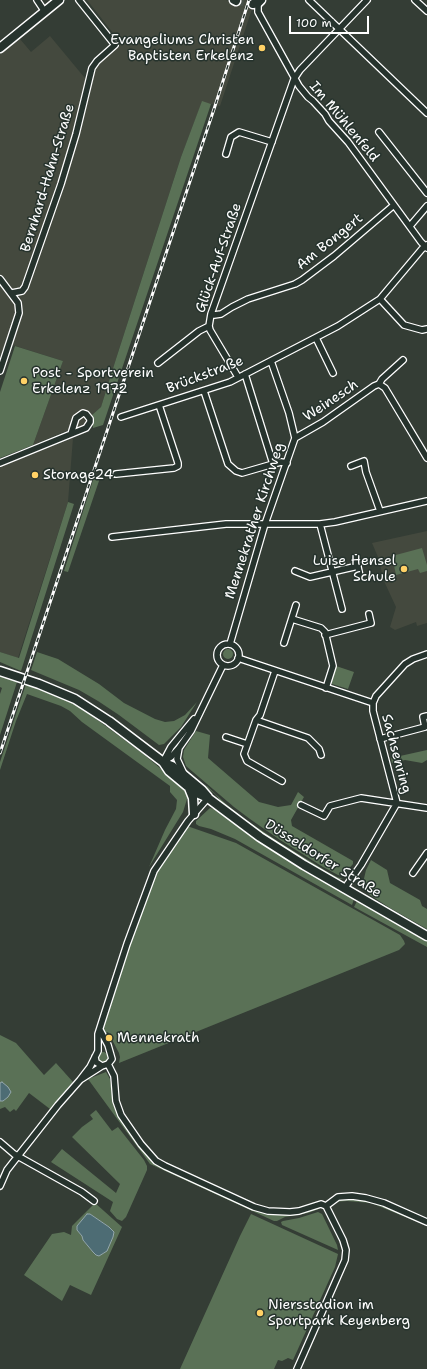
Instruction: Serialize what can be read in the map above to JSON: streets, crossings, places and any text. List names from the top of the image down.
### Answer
{
  "streets": {
    "main road": ["Düsseldorfer Straße"],
    "street": [
      "Im Mühlenfeld",
      "Bernhard-Hahn-Straße",
      "Am Bongert",
      "Glück-Auf-Straße",
      "Brückstraße",
      "Weinesch",
      "Mennekrather Kirchweg",
      "Sachsenring"
    ]
  },
  "crossings": [
    ["Im Mühlenfeld", "Am Bongert"],
    ["Im Mühlenfeld", "Glück-Auf-Straße"],
    ["Im Mühlenfeld", "Brückstraße"],
    ["Am Bongert", "Glück-Auf-Straße"],
    ["Glück-Auf-Straße", "Brückstraße"],
    ["Brückstraße", "Mennekrather Kirchweg"],
    ["Weinesch", "Mennekrather Kirchweg"],
    ["Mennekrather Kirchweg", "Sachsenring"],
    ["Sachsenring", "Düsseldorfer Straße"]
  ],
  "places": [
    "Evangeliums Christen Baptisten Erkelenz",
    "Post - Sportverein Erkelenz 1972",
    "Storage24",
    "Luise Hensel Schule",
    "Mennekrath",
    "Niersstadion im Sportpark Keyenberg"
  ],
  "scale_bar": "100 m"
}
